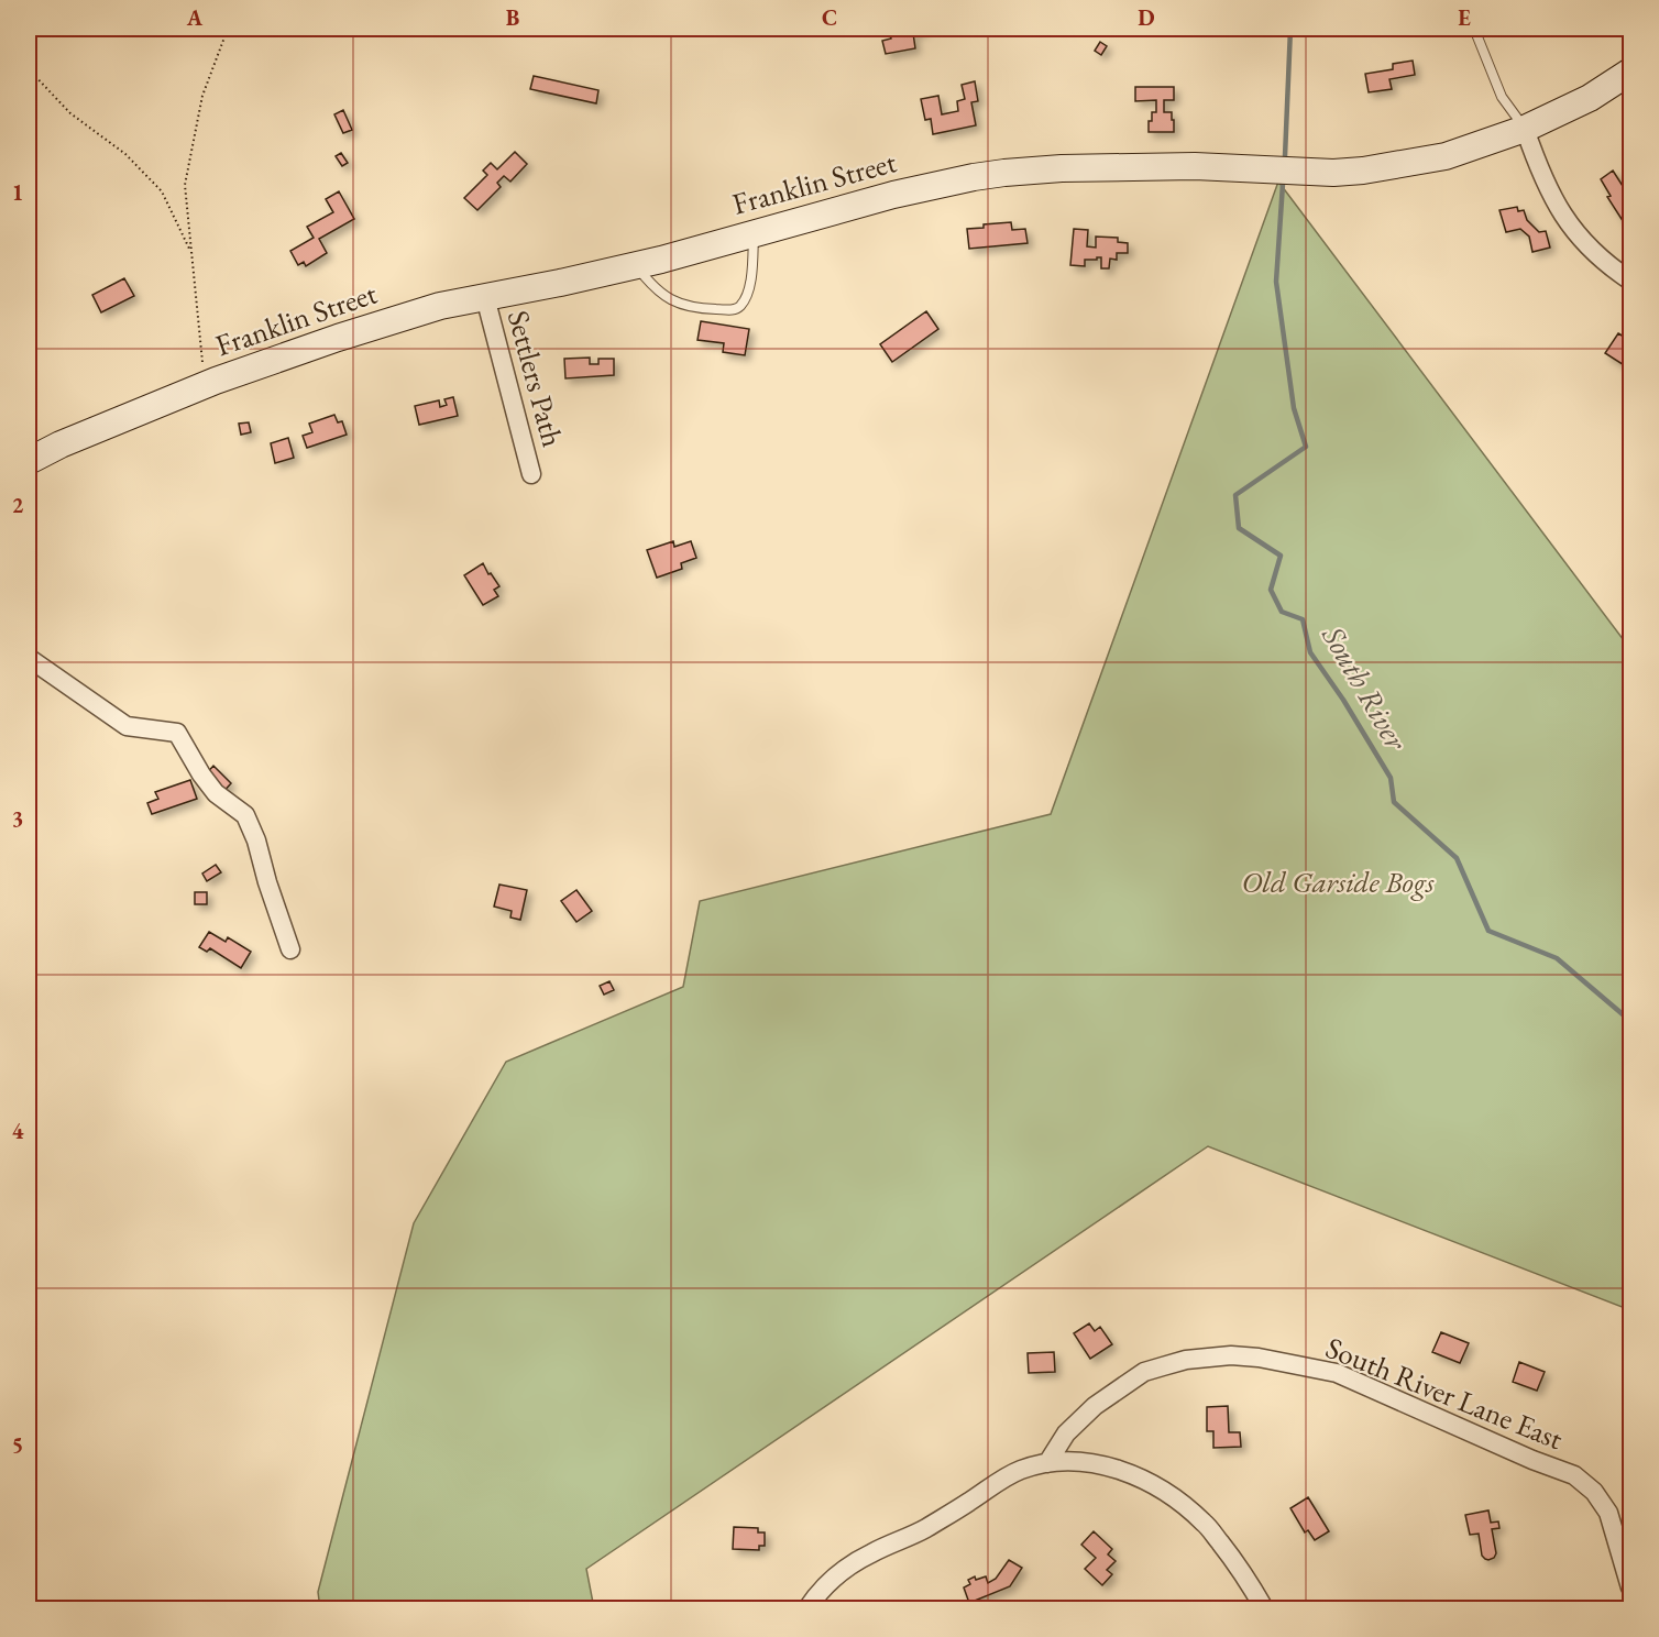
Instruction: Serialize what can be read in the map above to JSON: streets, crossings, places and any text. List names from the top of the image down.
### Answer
{
  "streets": {
    "street": ["Franklin Street", "Settlers Path", "South River Lane East"]
  },
  "crossings": [
    ["Franklin Street", "Settlers Path"]
  ],
  "water": ["South River"],
  "parks": ["Old Garside Bogs"],
  "grid": {
    "columns": [
      "A",
      "B",
      "C",
      "D",
      "E"
    ],
    "rows": [
      "1",
      "2",
      "3",
      "4",
      "5"
    ]
  }
}
